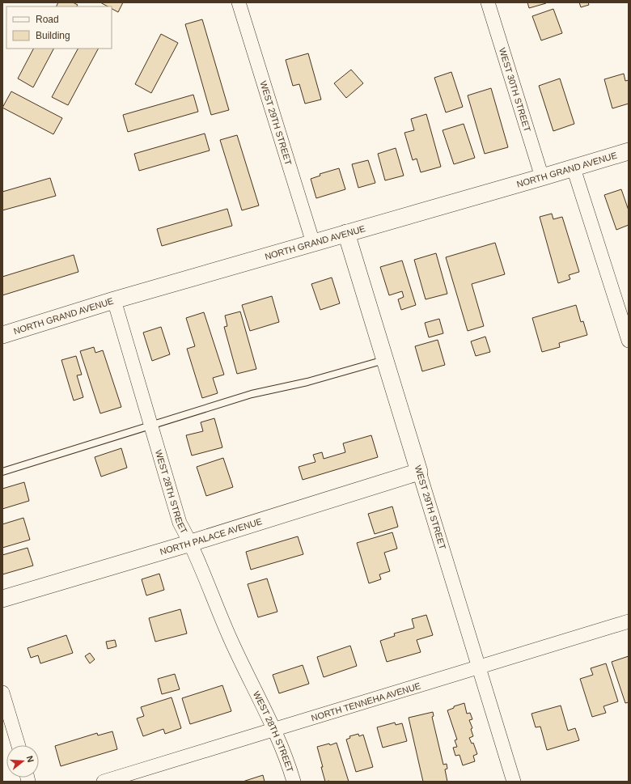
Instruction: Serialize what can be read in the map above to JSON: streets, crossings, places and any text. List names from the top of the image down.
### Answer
{
  "streets": {
    "street": [
      "WEST 30TH STREET",
      "WEST 29TH STREET",
      "NORTH GRAND AVENUE",
      "WEST 28TH STREET",
      "NORTH PALACE AVENUE",
      "NORTH TENNEHA AVENUE"
    ]
  },
  "crossings": [
    ["WEST 30TH STREET", "NORTH GRAND AVENUE"],
    ["WEST 29TH STREET", "NORTH GRAND AVENUE"],
    ["WEST 29TH STREET", "NORTH PALACE AVENUE"],
    ["WEST 29TH STREET", "NORTH TENNEHA AVENUE"],
    ["NORTH GRAND AVENUE", "WEST 28TH STREET"],
    ["WEST 28TH STREET", "NORTH PALACE AVENUE"],
    ["WEST 28TH STREET", "NORTH TENNEHA AVENUE"]
  ],
  "legend": ["Road", "Building"],
  "north": "right"
}
